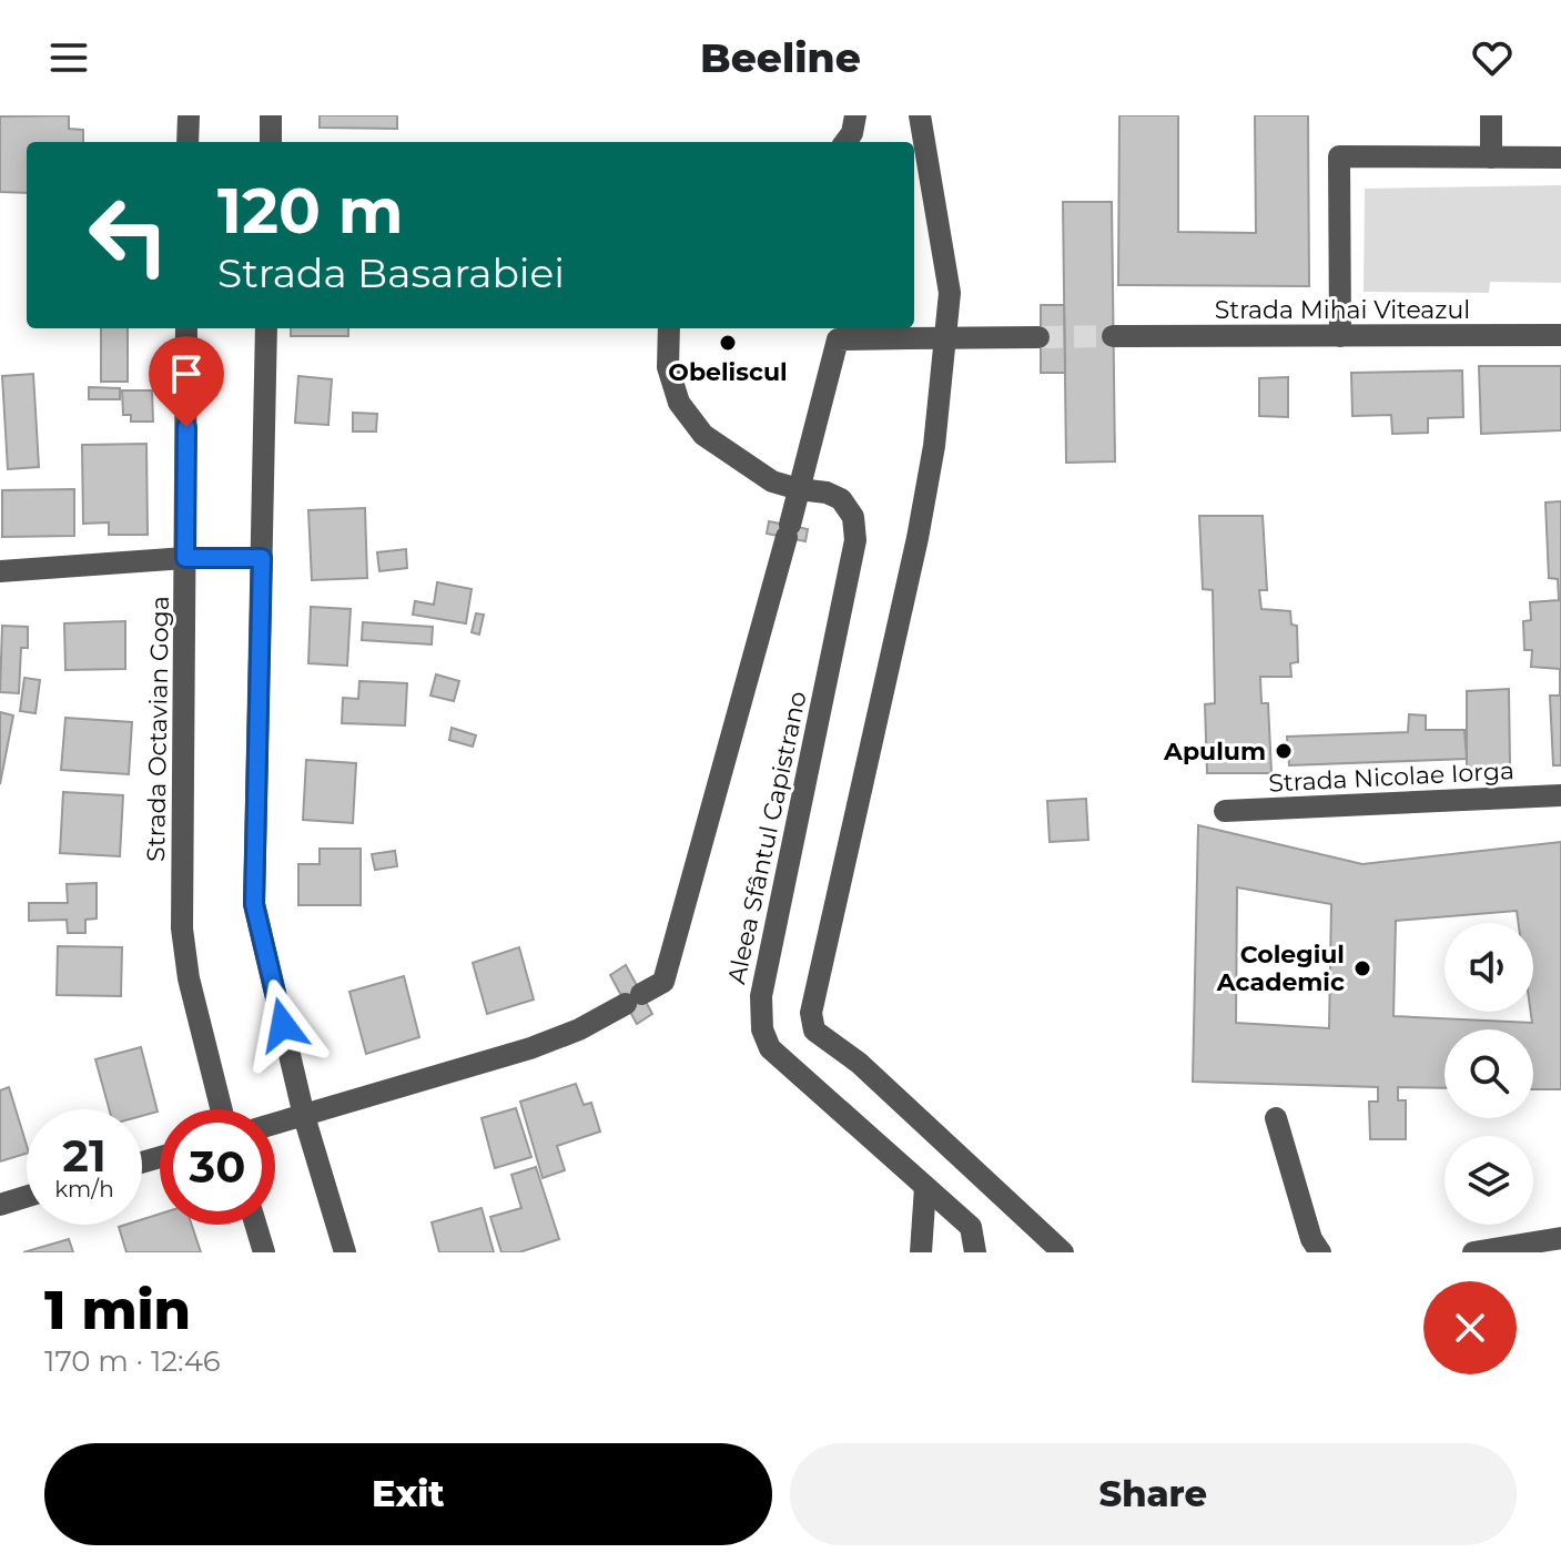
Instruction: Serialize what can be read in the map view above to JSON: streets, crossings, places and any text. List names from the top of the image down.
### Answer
{
  "streets": {
    "street": [
      "Strada Mihai Viteazul",
      "Strada Octavian Goga",
      "Strada Nicolae Iorga",
      "Aleea Sfântul Capistrano"
    ]
  },
  "places": ["Obeliscul", "Apulum", "Colegiul Academic"],
  "page": {
    "header": "Beeline",
    "turn": ["120 m", "Strada Basarabiei"],
    "speed": "21 km/h",
    "limit": "30",
    "heading": ["1 min", "170 m · 12:46"],
    "buttons": ["Exit", "Share"]
  }
}
